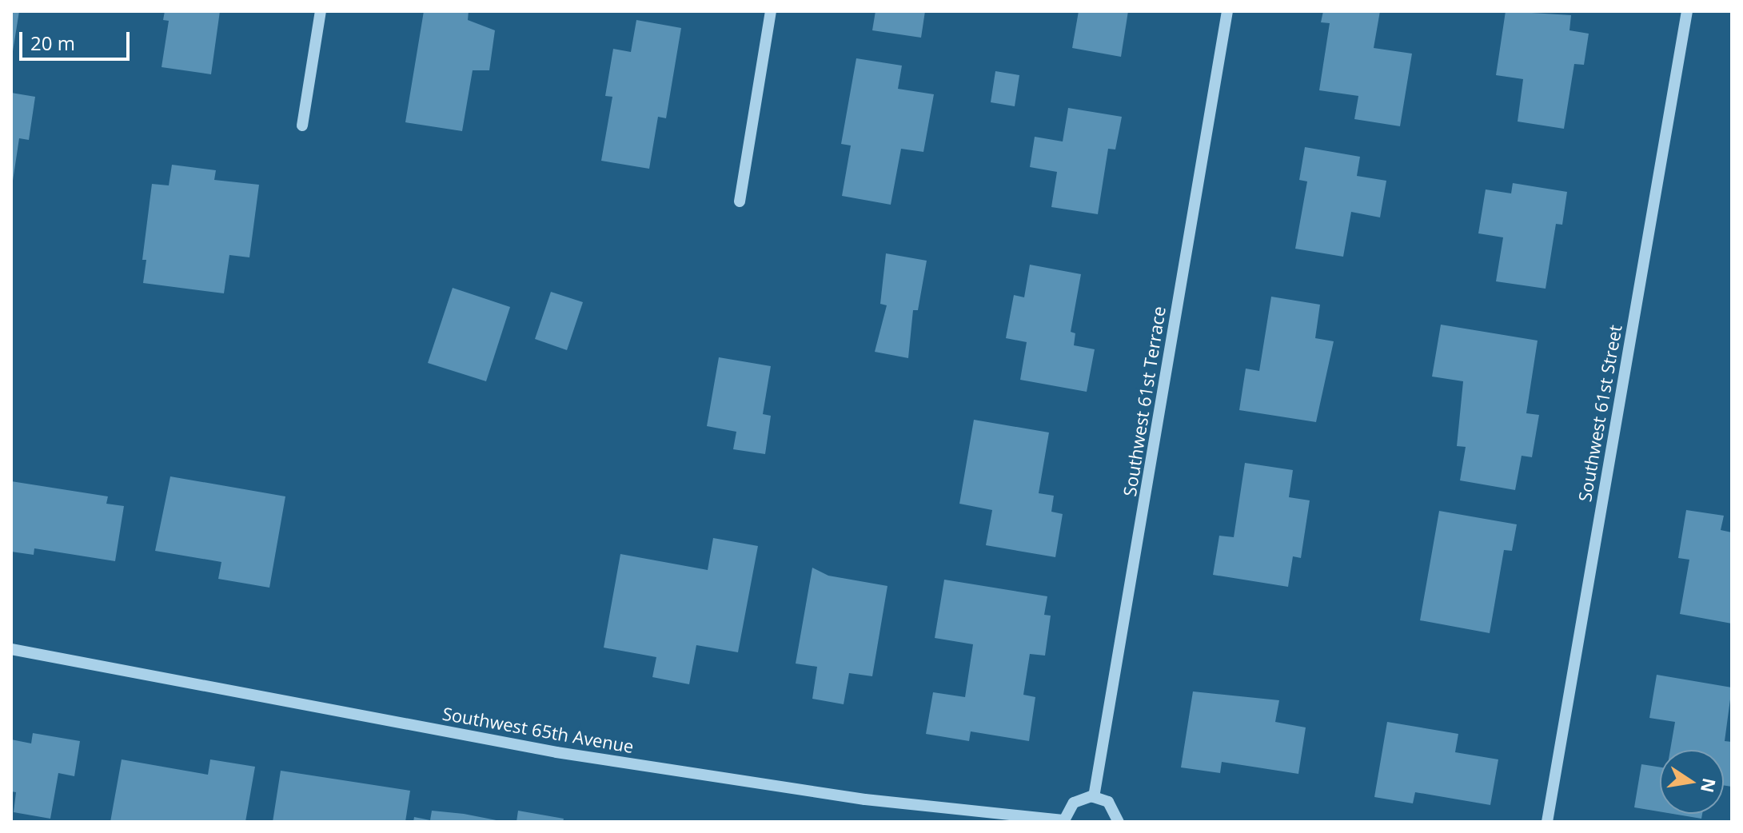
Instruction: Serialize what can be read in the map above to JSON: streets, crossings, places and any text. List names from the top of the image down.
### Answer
{
  "streets": {
    "street": ["Southwest 61st Terrace", "Southwest 61st Street", "Southwest 65th Avenue"]
  },
  "scale_bar": "20 m",
  "north": "right"
}
